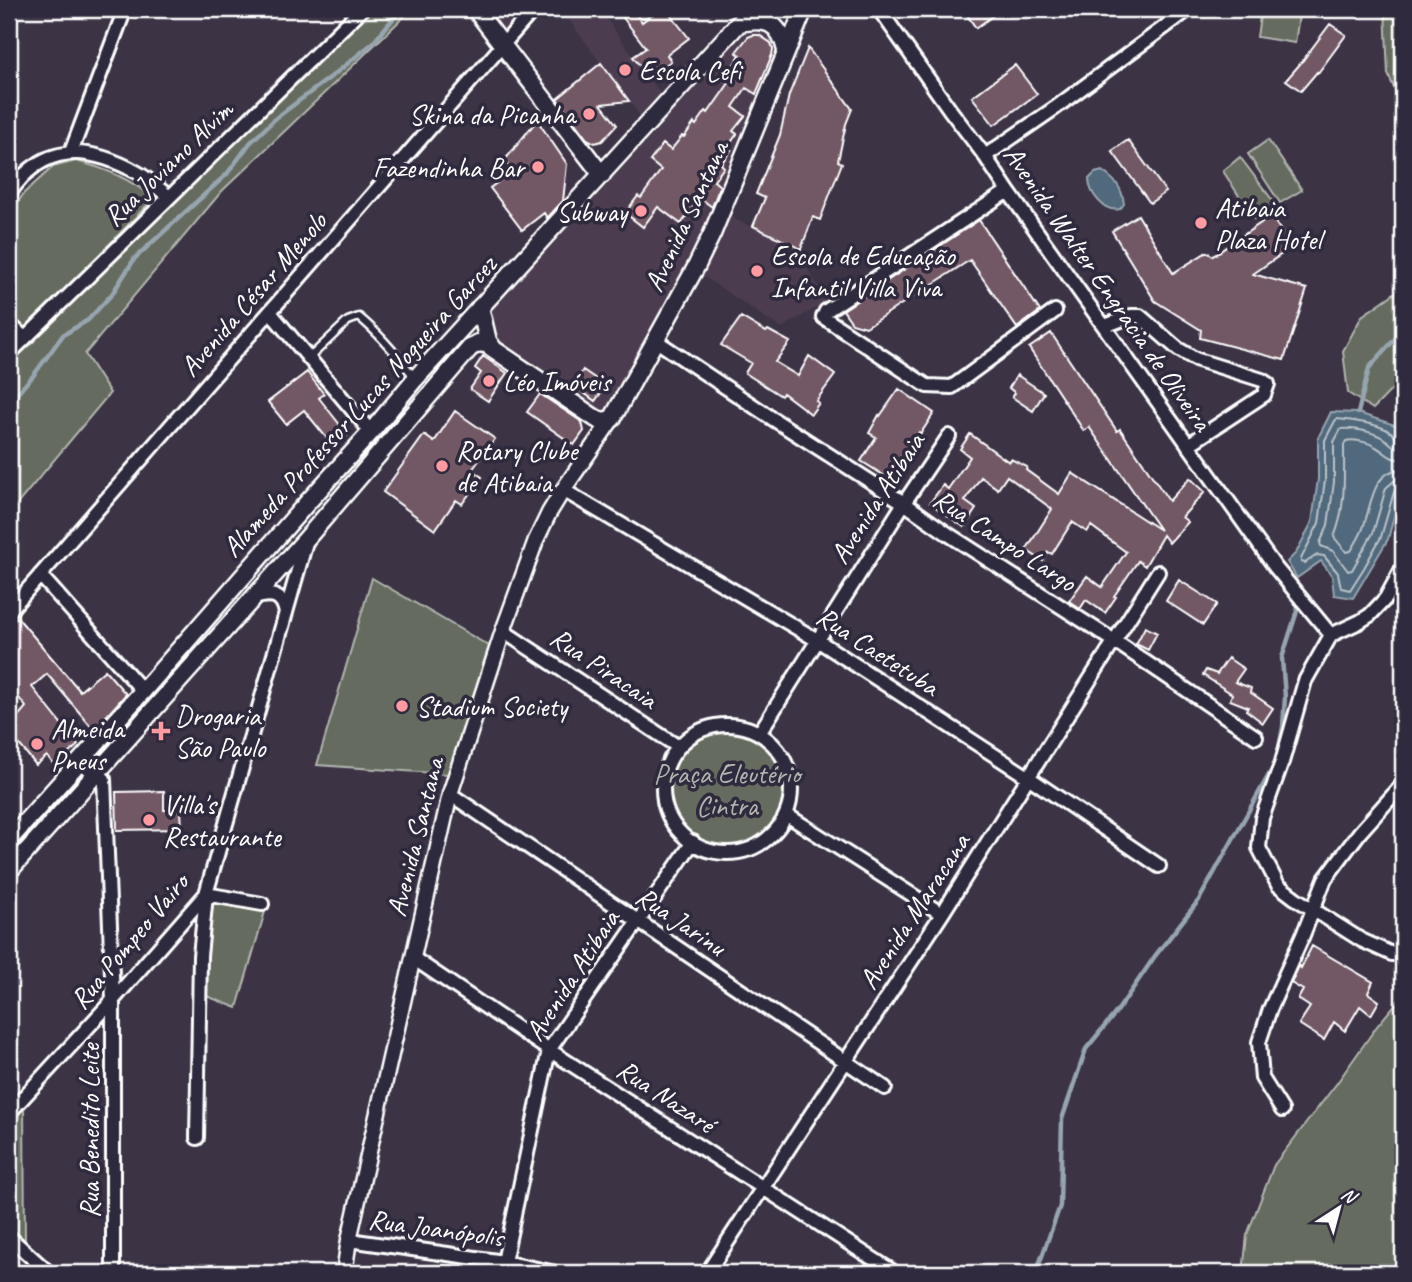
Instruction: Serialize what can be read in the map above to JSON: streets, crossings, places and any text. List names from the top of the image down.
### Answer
{
  "streets": {
    "main road": ["Avenida Santana", "Alameda Professor Lucas Nogueira Garcez"],
    "street": [
      "Rua Joviano Alvim",
      "Avenida Walter Engracia de Oliveira",
      "Avenida César Menolo",
      "Avenida Atibaia",
      "Rua Campo Largo",
      "Rua Caetetuba",
      "Rua Piracaia",
      "Avenida Maracana",
      "Rua Jarinu",
      "Rua Pompeo Vairo",
      "Rua Nazaré",
      "Rua Benedito Leite",
      "Rua Joanópolis"
    ]
  },
  "crossings": [
    ["Avenida Santana", "Rua Campo Largo"],
    ["Avenida Santana", "Rua Caetetuba"],
    ["Avenida Santana", "Rua Piracaia"],
    ["Avenida Santana", "Rua Jarinu"],
    ["Avenida Santana", "Rua Nazaré"],
    ["Avenida Santana", "Rua Joanópolis"],
    ["Alameda Professor Lucas Nogueira Garcez", "Rua Pompeo Vairo"],
    ["Alameda Professor Lucas Nogueira Garcez", "Rua Benedito Leite"],
    ["Avenida Atibaia", "Rua Campo Largo"],
    ["Avenida Atibaia", "Rua Caetetuba"],
    ["Avenida Atibaia", "Rua Piracaia"],
    ["Avenida Atibaia", "Rua Jarinu"],
    ["Avenida Atibaia", "Rua Nazaré"],
    ["Avenida Atibaia", "Rua Joanópolis"],
    ["Rua Campo Largo", "Avenida Maracana"],
    ["Rua Caetetuba", "Avenida Maracana"],
    ["Avenida Maracana", "Rua Jarinu"],
    ["Avenida Maracana", "Rua Nazaré"],
    ["Rua Pompeo Vairo", "Rua Benedito Leite"]
  ],
  "parks": ["Praça Eleutério Cintra"],
  "places": {
    "other": [
      "Escola Cefi",
      "Skina da Picanha",
      "Fazendinha Bar",
      "Subway",
      "Atibaia Plaza Hotel",
      "Escola de Educação Infantil Villa Viva",
      "Léo Imóveis",
      "Rotary Clube de Atibaia",
      "Stadium Society",
      "Almeida Pneus",
      "Villa's Restaurante"
    ],
    "health": ["Drogaria São Paulo"]
  },
  "north": "top right"
}
